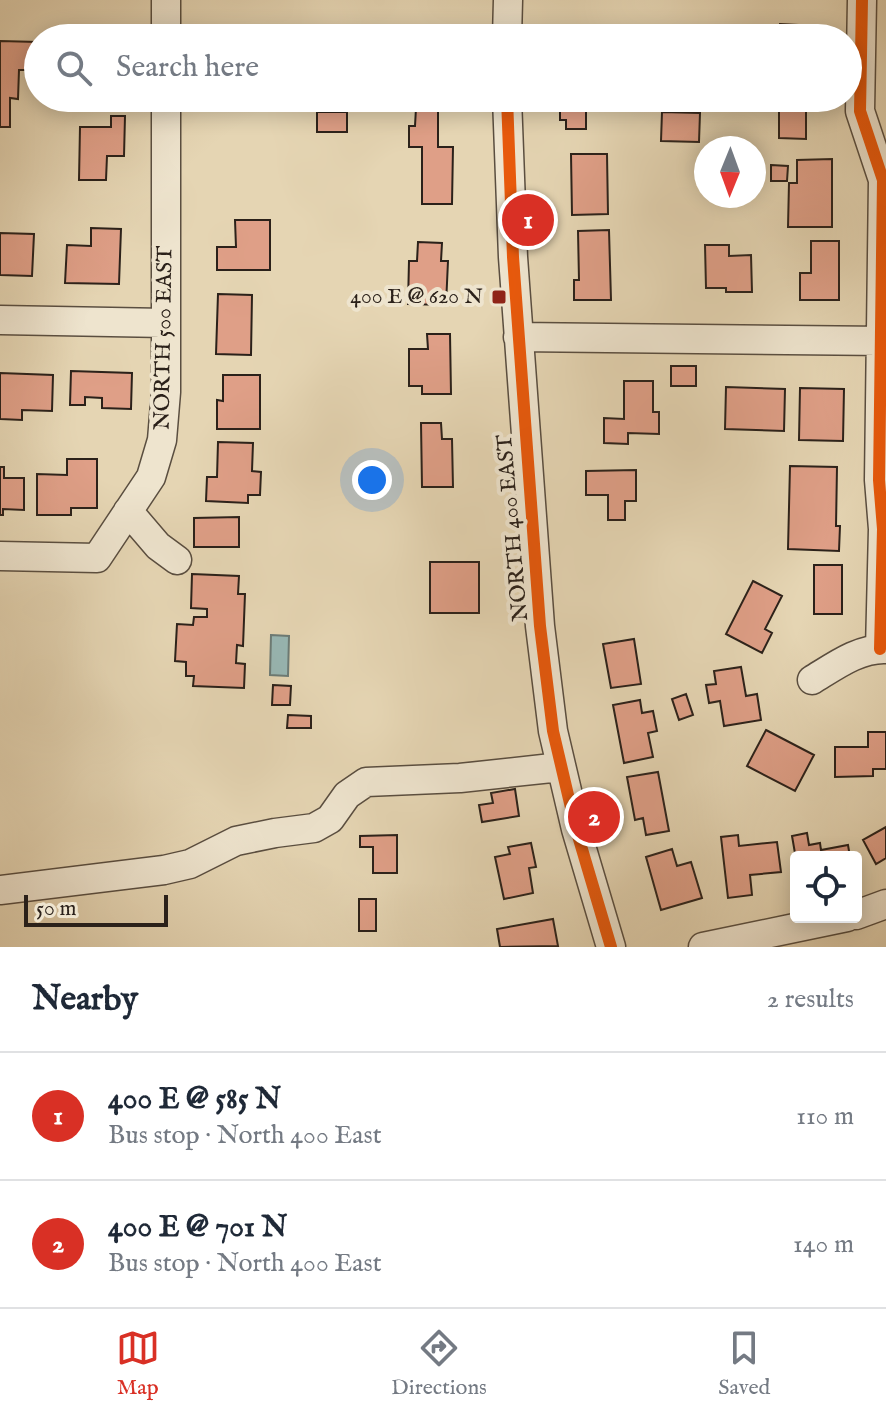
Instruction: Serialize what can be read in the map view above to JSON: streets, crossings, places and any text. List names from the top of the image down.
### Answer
{
  "streets": {
    "street": ["NORTH 500 EAST", "NORTH 400 EAST"]
  },
  "places": {
    "transit": ["400 E @ 620 N"]
  },
  "scale_bar": "50 m",
  "north": "bottom",
  "page": {
    "search": "Search here",
    "pins": ["1", "2"],
    "scale": "50 m",
    "heading": ["Nearby", "2 results"],
    "list": [
      {
        "mark": "1",
        "name": "400 E @ 585 N",
        "note": "Bus stop · North 400 East",
        "value": "110 m"
      },
      {
        "mark": "2",
        "name": "400 E @ 701 N",
        "note": "Bus stop · North 400 East",
        "value": "140 m"
      }
    ],
    "nav": ["Map", "Directions", "Saved"]
  }
}
